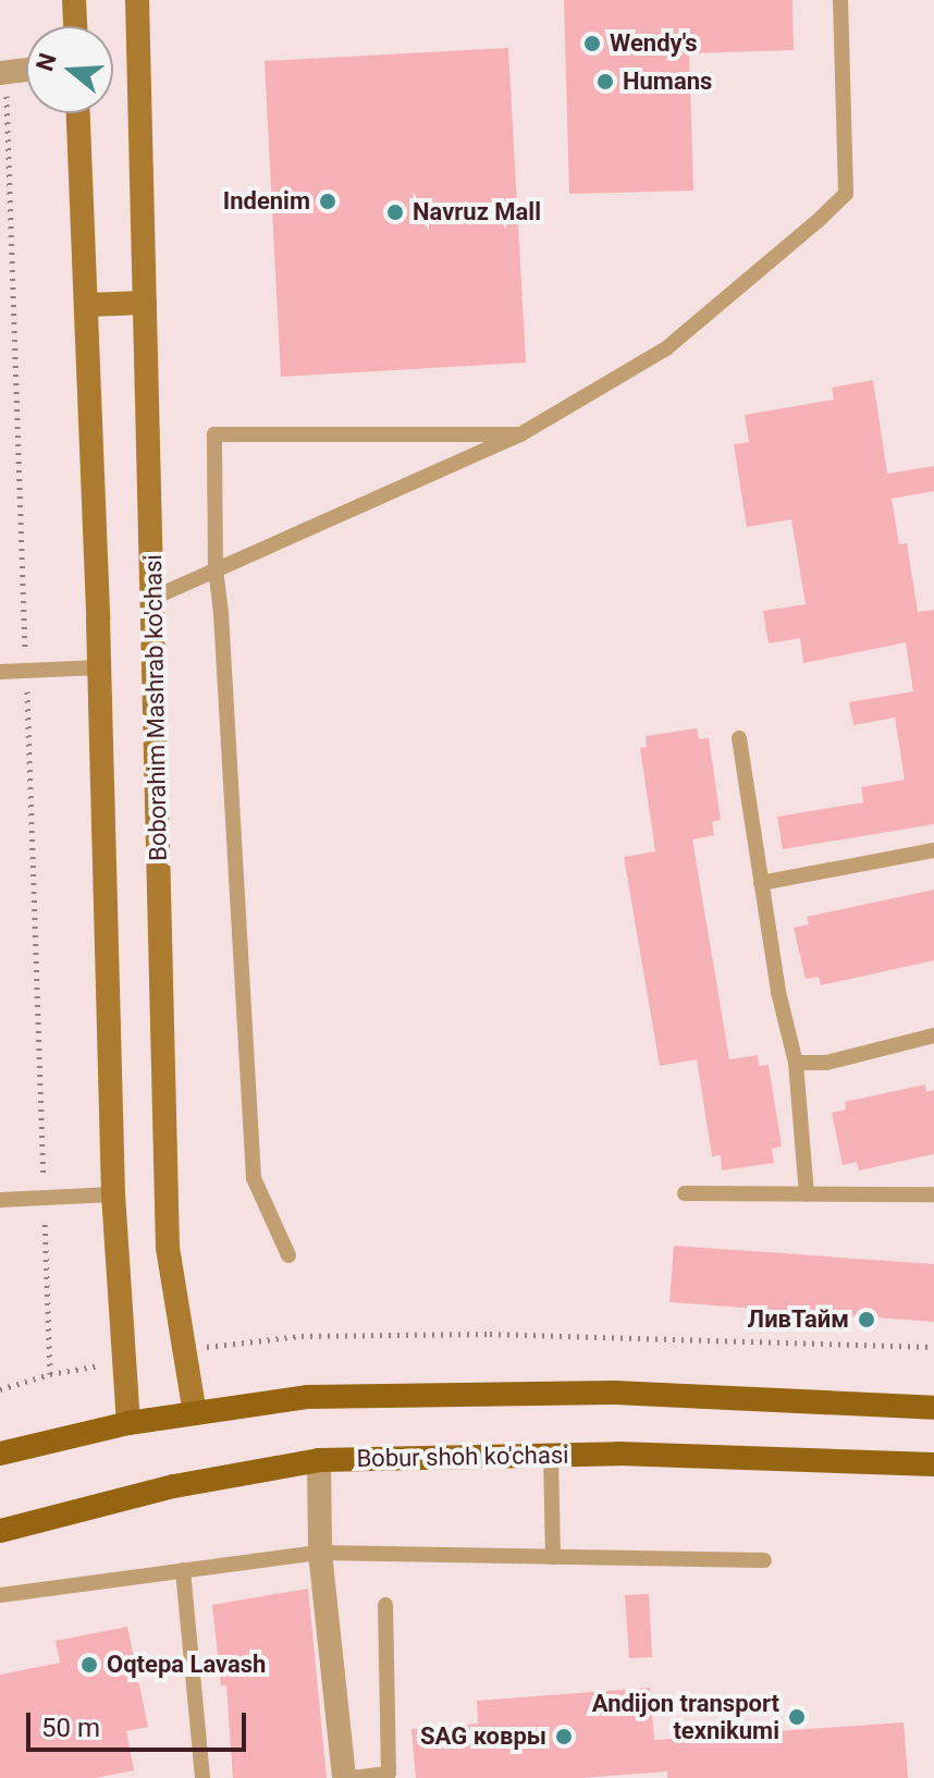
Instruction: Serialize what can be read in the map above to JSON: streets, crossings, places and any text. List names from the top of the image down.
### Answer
{
  "streets": {
    "main road": ["Boborahim Mashrab ko'chasi", "Bobur shoh ko'chasi"]
  },
  "places": [
    "Wendy's",
    "Humans",
    "Indenim",
    "Navruz Mall",
    "ЛивТайм",
    "Oqtepa Lavash",
    "Andijon transport texnikumi",
    "SAG ковры"
  ],
  "scale_bar": "50 m",
  "north": "left"
}
